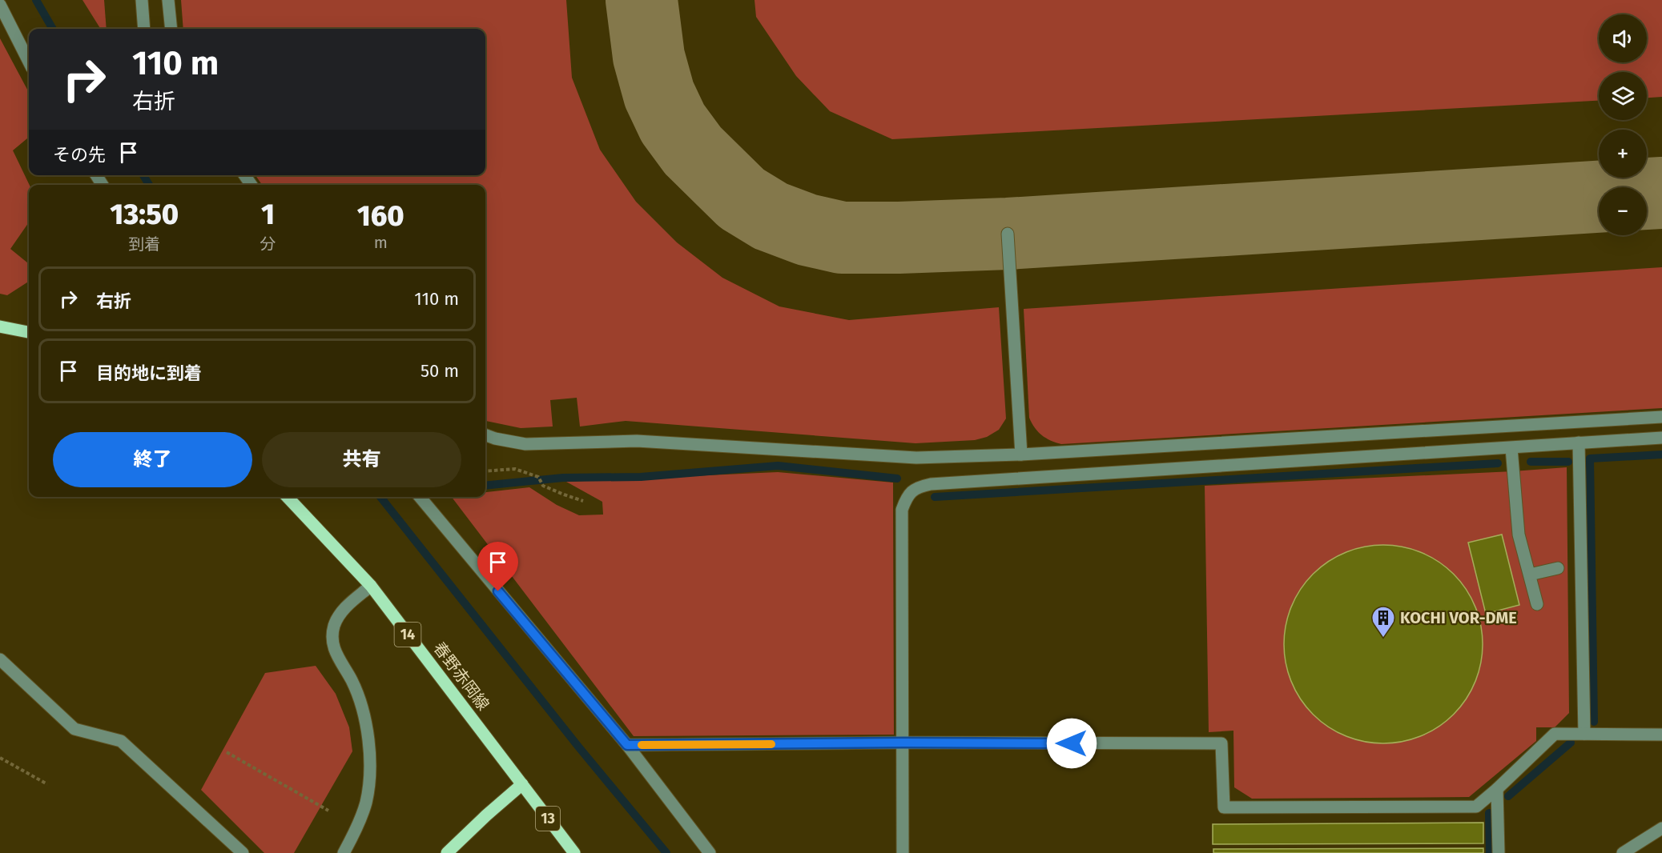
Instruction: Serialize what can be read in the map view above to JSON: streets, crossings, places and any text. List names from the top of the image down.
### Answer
{
  "streets": {
    "main road": ["14", "春野赤岡線", "13"]
  },
  "crossings": [
    ["春野赤岡線", "13"]
  ],
  "places": {
    "building": ["KOCHI VOR-DME"]
  },
  "page": {
    "map_buttons": ["+", "−"],
    "turn": ["110 m", "右折"],
    "then": "その先",
    "eta": [
      "13:50",
      "到着",
      "1",
      "分",
      "160",
      "m"
    ],
    "list": [
      {
        "name": "右折",
        "value": "110 m"
      },
      {
        "name": "目的地に到着",
        "value": "50 m"
      }
    ],
    "buttons": ["終了", "共有"]
  }
}
